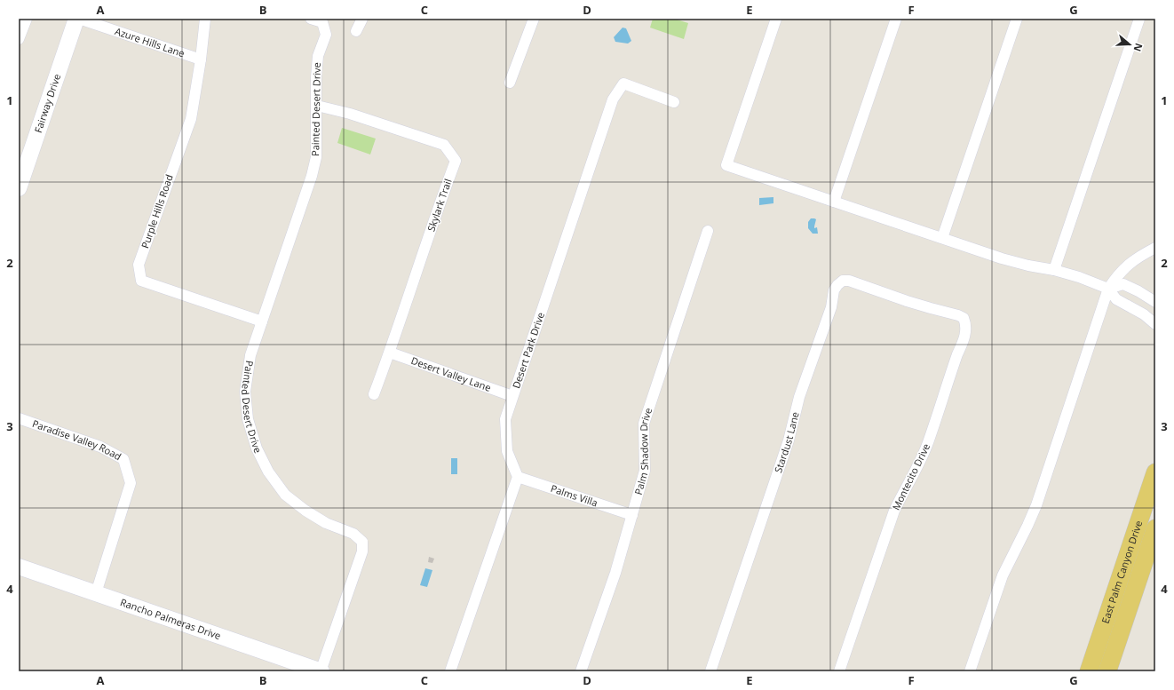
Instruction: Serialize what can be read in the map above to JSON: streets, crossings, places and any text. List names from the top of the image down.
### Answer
{
  "streets": {
    "main road": ["East Palm Canyon Drive"],
    "street": [
      "Azure Hills Lane",
      "Fairway Drive",
      "Painted Desert Drive",
      "Skylark Trail",
      "Purple Hills Road",
      "Desert Park Drive",
      "Desert Valley Lane",
      "Paradise Valley Road",
      "Stardust Lane",
      "Palm Shadow Drive",
      "Montecito Drive",
      "Palms Villa",
      "Rancho Palmeras Drive"
    ]
  },
  "crossings": [
    ["Azure Hills Lane", "Purple Hills Road"],
    ["Painted Desert Drive", "Skylark Trail"],
    ["Painted Desert Drive", "Purple Hills Road"],
    ["Painted Desert Drive", "Rancho Palmeras Drive"],
    ["Skylark Trail", "Desert Valley Lane"],
    ["Desert Park Drive", "Desert Valley Lane"],
    ["Desert Park Drive", "Palms Villa"],
    ["Paradise Valley Road", "Rancho Palmeras Drive"],
    ["Stardust Lane", "Montecito Drive"],
    ["Palm Shadow Drive", "Palms Villa"]
  ],
  "north": "right",
  "grid": {
    "columns": [
      "A",
      "B",
      "C",
      "D",
      "E",
      "F",
      "G"
    ],
    "rows": [
      "1",
      "2",
      "3",
      "4"
    ]
  }
}
